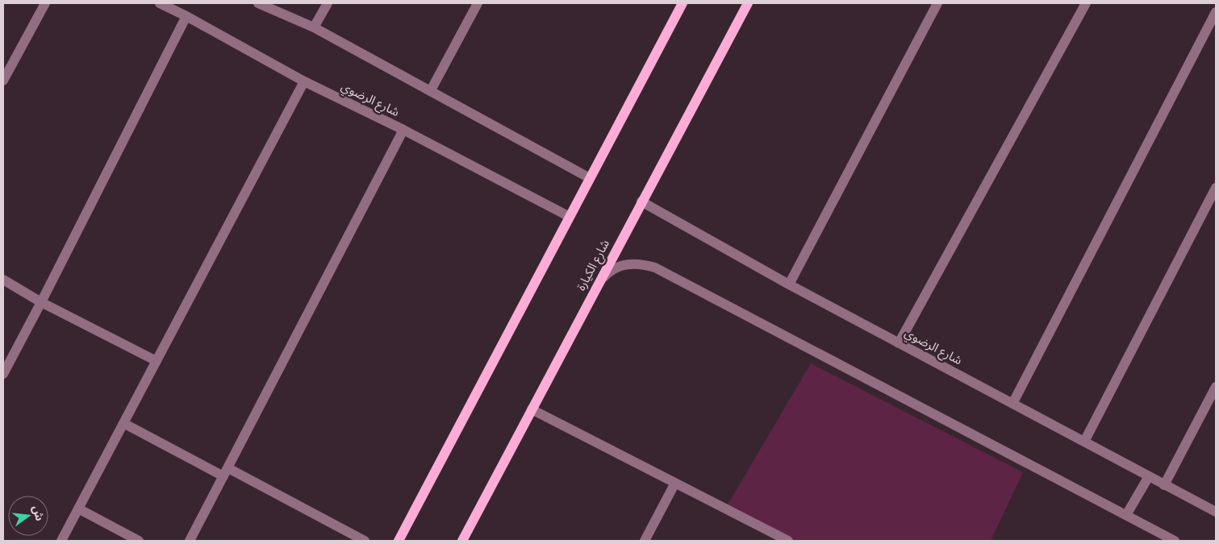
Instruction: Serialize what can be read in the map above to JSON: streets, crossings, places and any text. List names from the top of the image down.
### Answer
{
  "streets": {
    "main road": ["شارع الكيارة"],
    "street": ["شارع الرضوي"]
  },
  "crossings": [
    ["شارع الرضوي", "شارع الكيارة"]
  ],
  "north": "right"
}
